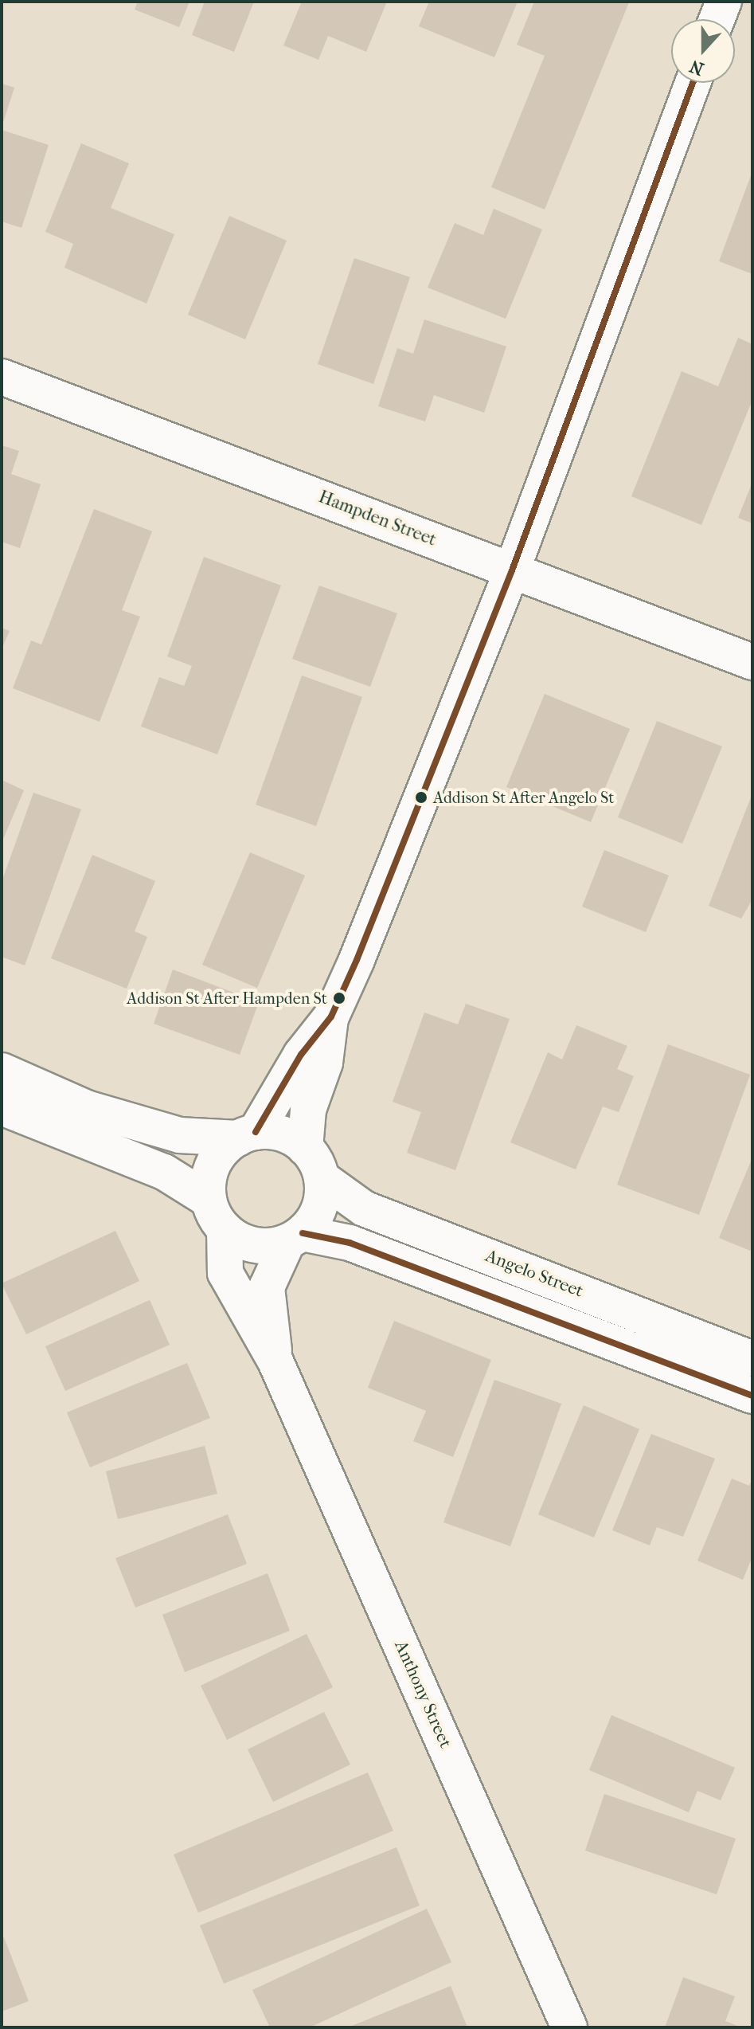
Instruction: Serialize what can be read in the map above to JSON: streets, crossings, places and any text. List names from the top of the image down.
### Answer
{
  "streets": {
    "street": ["Hampden Street", "Angelo Street", "Anthony Street"]
  },
  "crossings": [
    ["Angelo Street", "Anthony Street"]
  ],
  "places": ["Addison St After Angelo St", "Addison St After Hampden St"],
  "north": "bottom"
}
